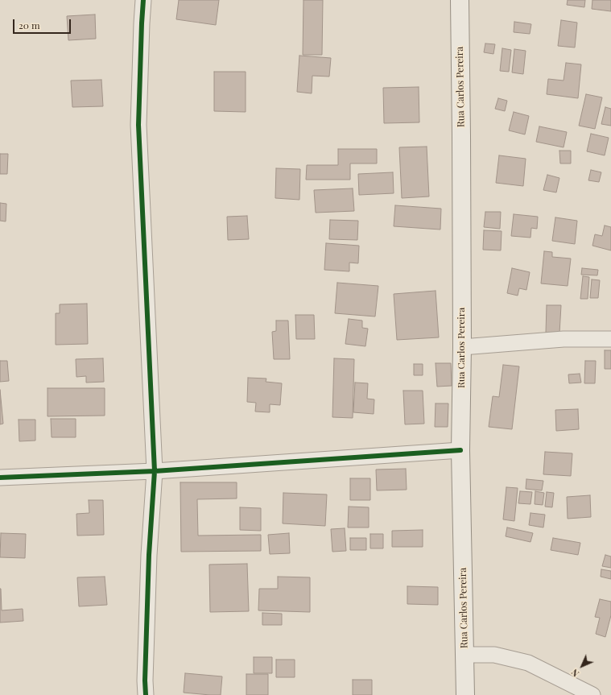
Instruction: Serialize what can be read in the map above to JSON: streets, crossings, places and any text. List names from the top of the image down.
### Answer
{
  "streets": {
    "main road": ["Rua Carlos Pereira"]
  },
  "scale_bar": "20 m",
  "north": "bottom left"
}
